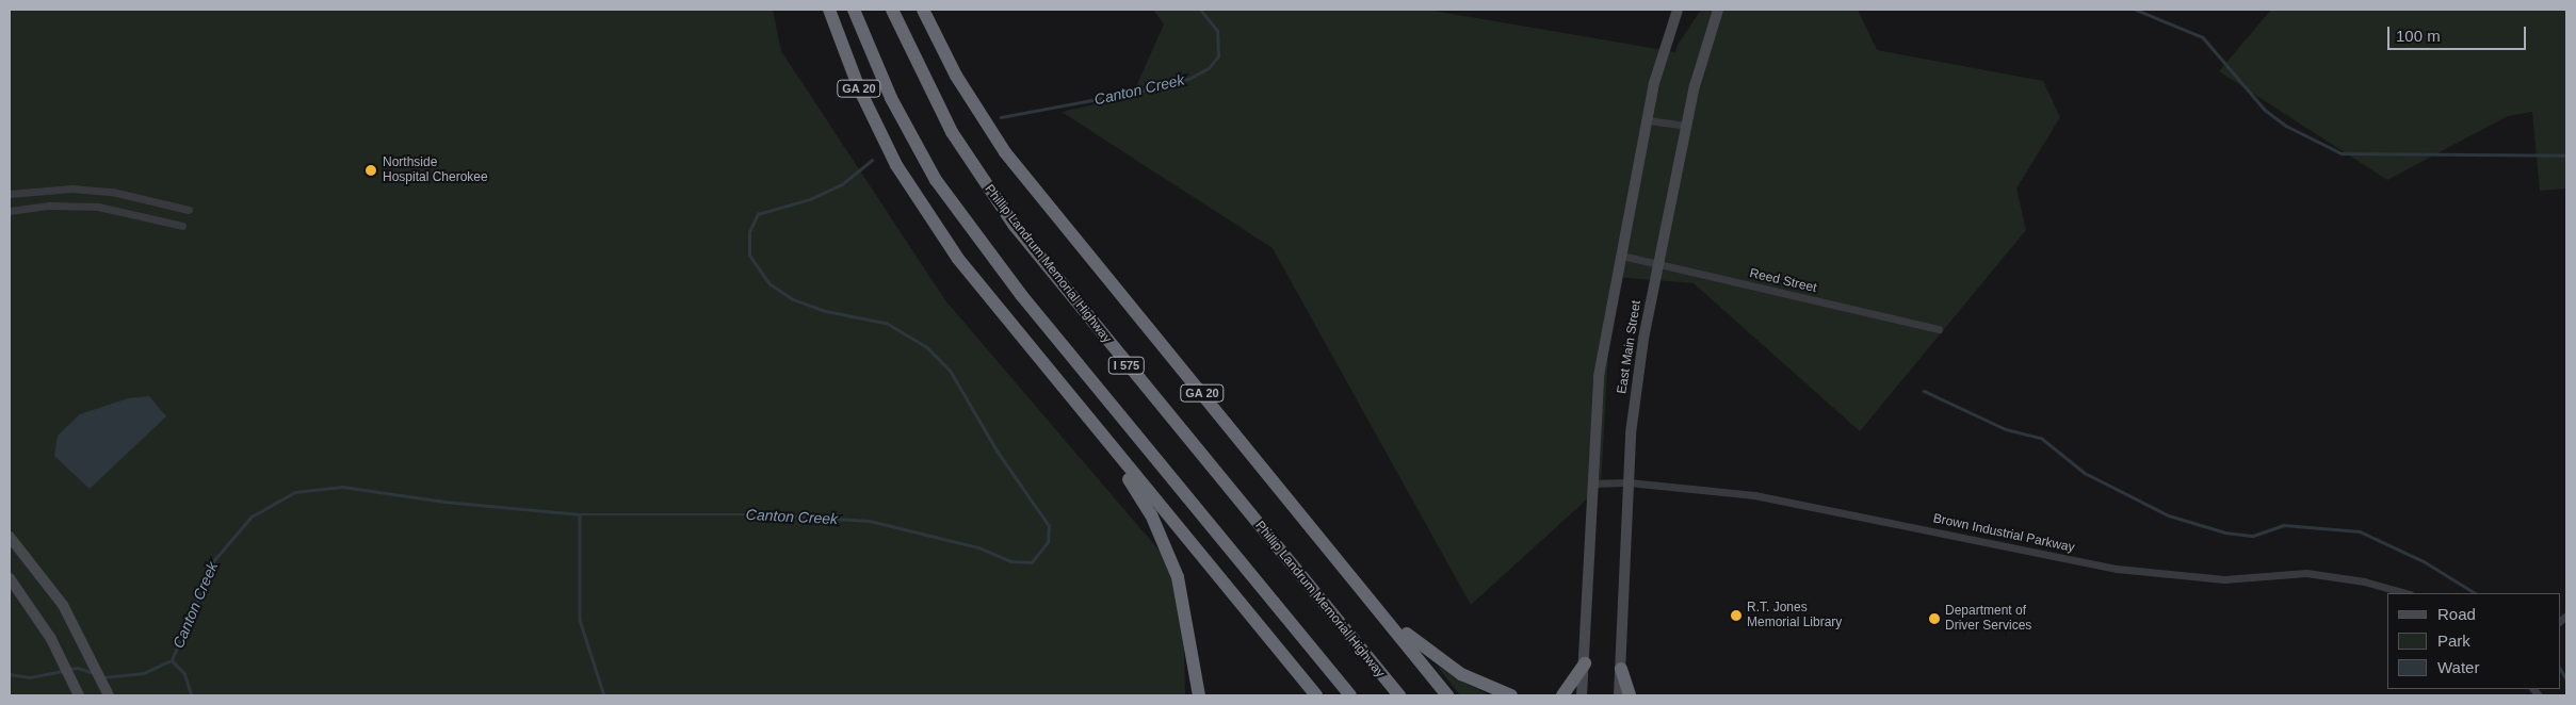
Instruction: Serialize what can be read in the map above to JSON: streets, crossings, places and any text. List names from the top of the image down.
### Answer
{
  "streets": {
    "highway": ["GA 20", "Phillip Landrum Memorial Highway", "I 575"],
    "main road": ["East Main Street"],
    "street": ["Reed Street", "Brown Industrial Parkway"]
  },
  "crossings": [
    ["Reed Street", "East Main Street"],
    ["East Main Street", "Brown Industrial Parkway"]
  ],
  "water": ["Canton Creek"],
  "places": ["Northside Hospital Cherokee", "R.T. Jones Memorial Library", "Department of Driver Services"],
  "legend": ["Road", "Park", "Water"],
  "scale_bar": "100 m"
}
